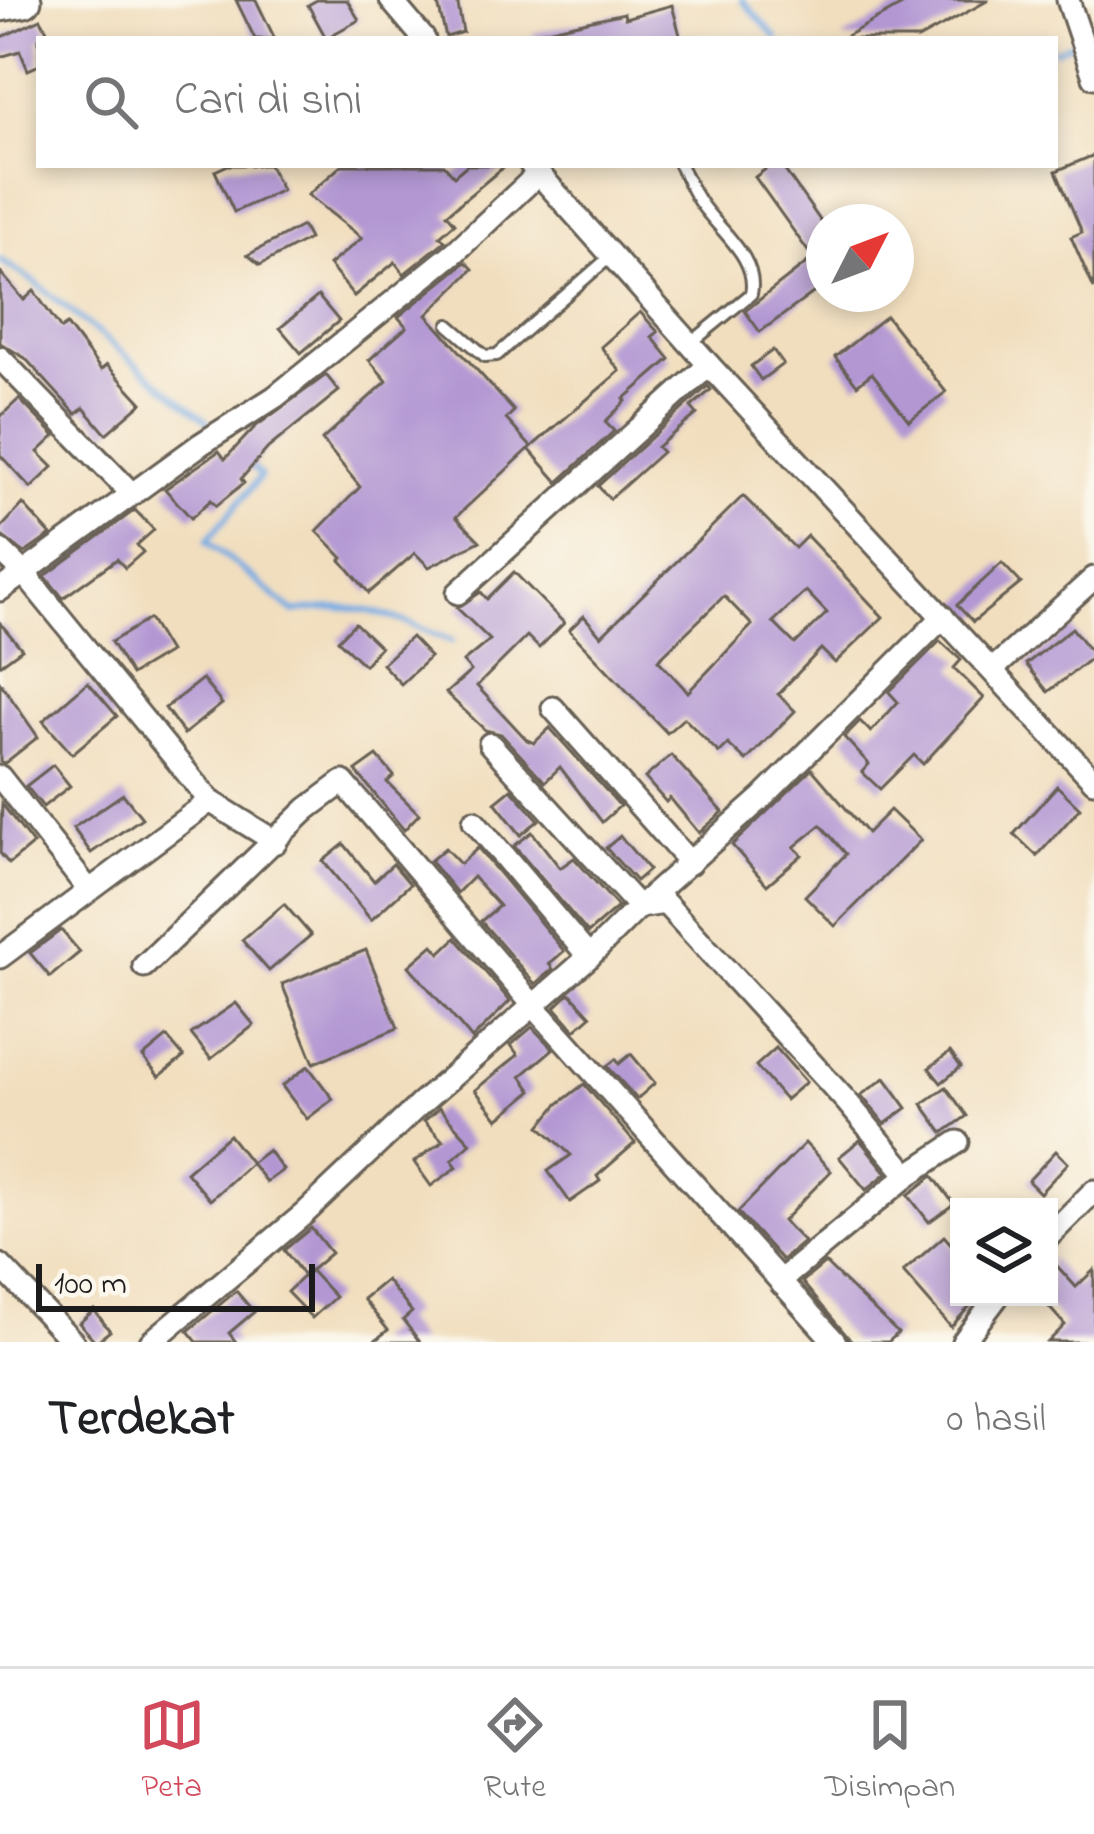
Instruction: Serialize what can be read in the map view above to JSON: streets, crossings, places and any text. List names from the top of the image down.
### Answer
{
  "scale_bar": "100 m",
  "north": "top right",
  "page": {
    "search": "Cari di sini",
    "scale": "100 m",
    "heading": ["Terdekat", "0 hasil"],
    "nav": ["Peta", "Rute", "Disimpan"]
  }
}
